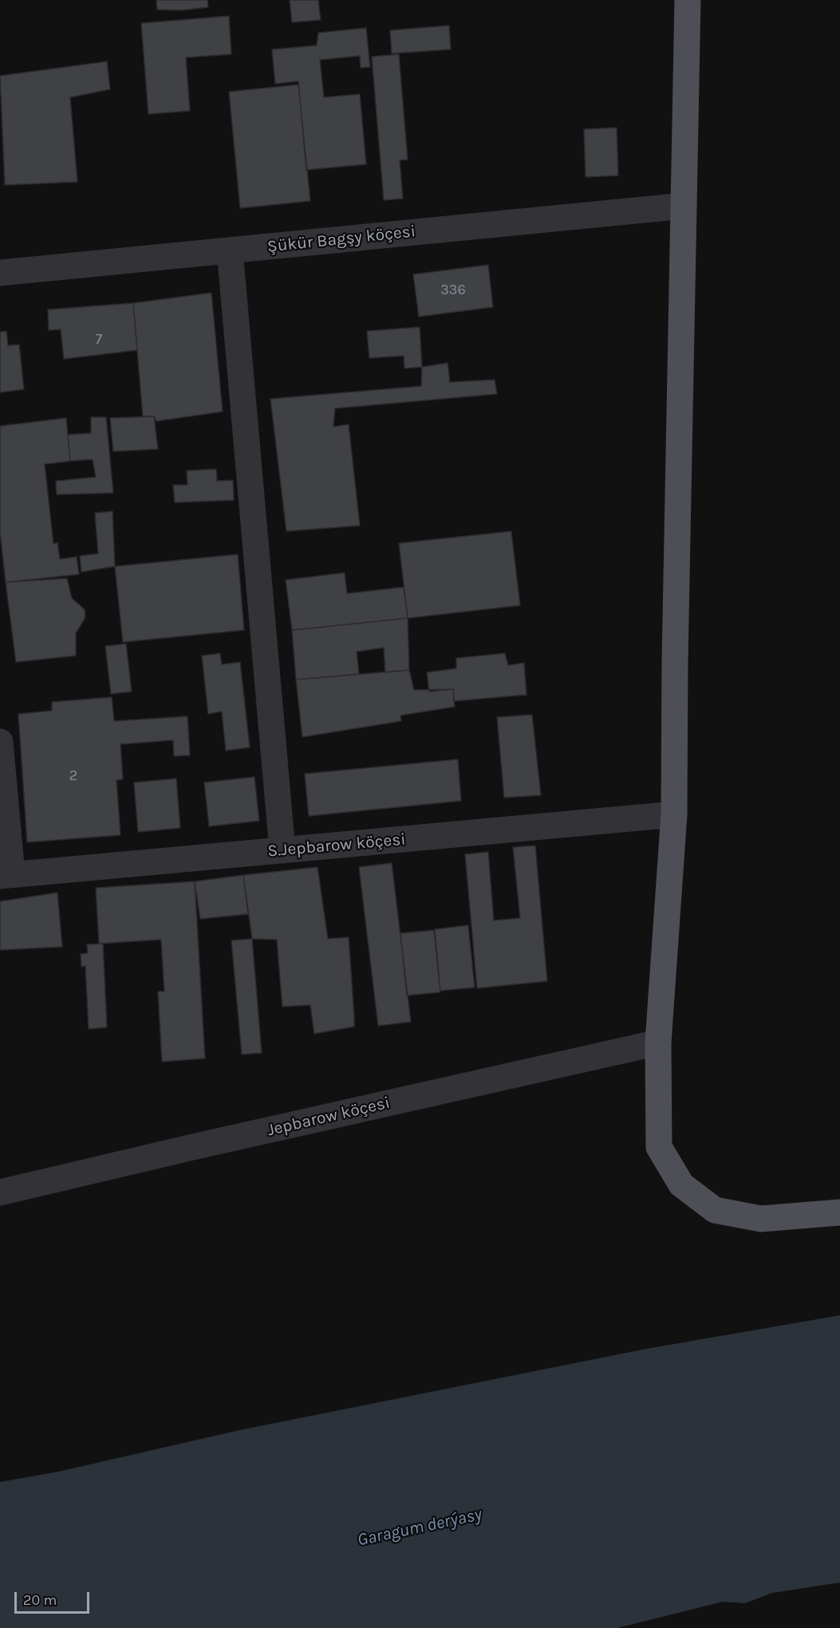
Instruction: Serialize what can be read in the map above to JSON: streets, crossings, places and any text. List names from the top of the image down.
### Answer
{
  "streets": {
    "street": ["Şükür Bagşy köçesi", "S.Jepbarow köçesi", "Jepbarow köçesi"]
  },
  "water": ["Garagum derýasy"],
  "house_numbers": ["336", "7", "2"],
  "scale_bar": "20 m"
}
